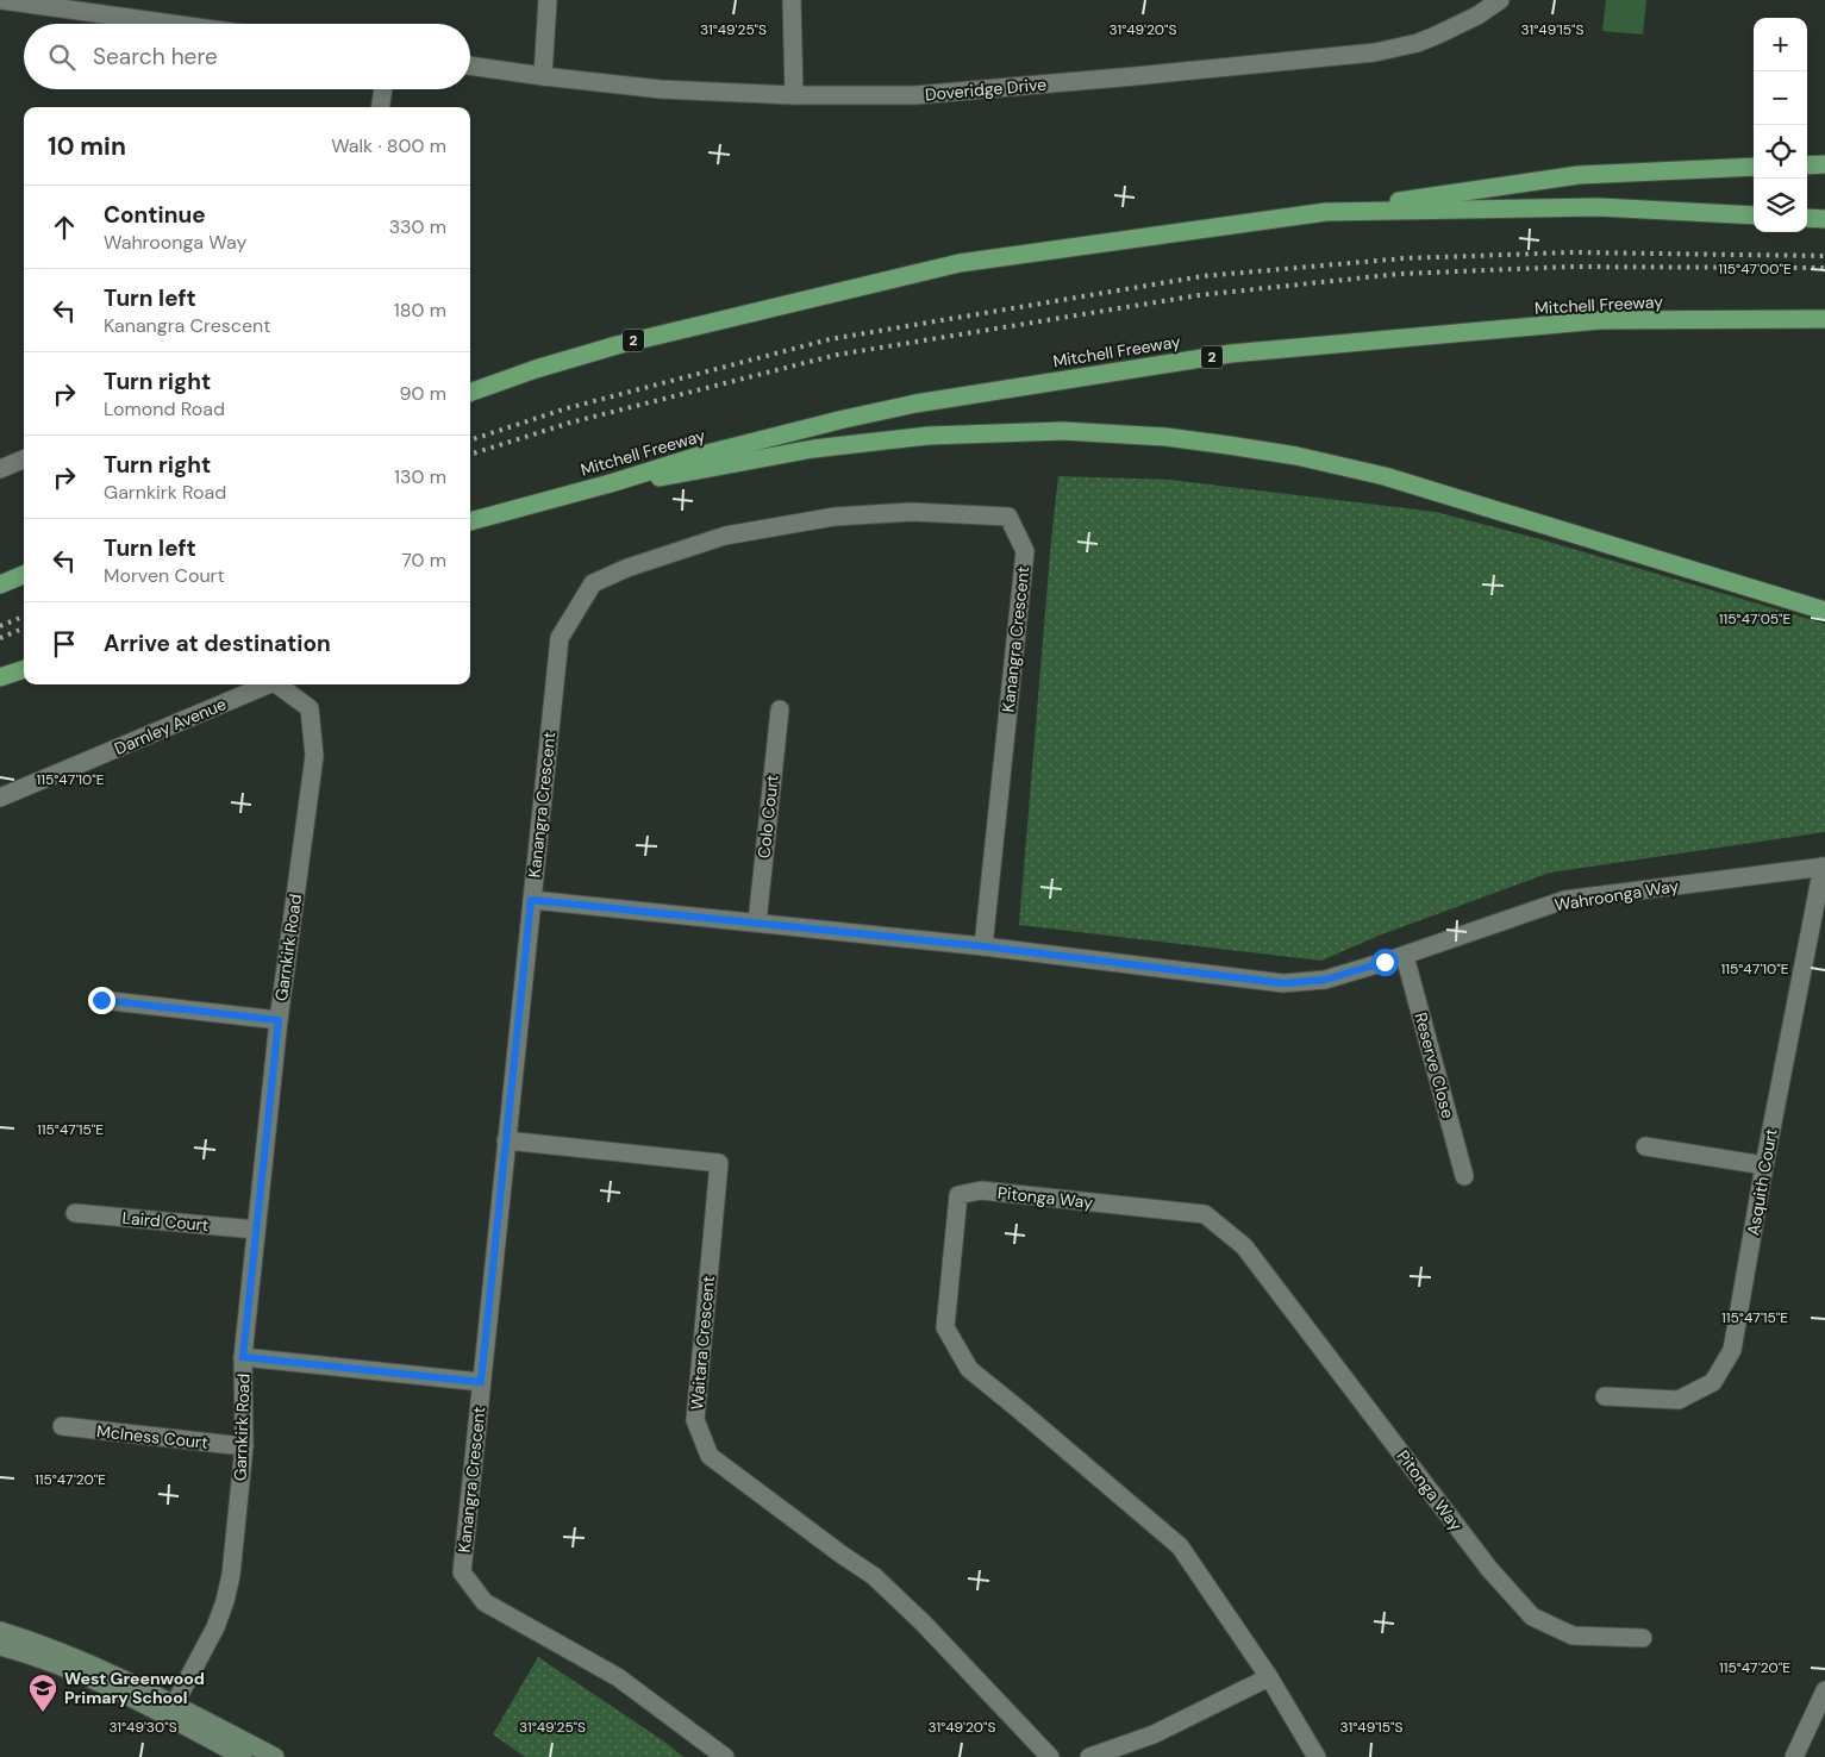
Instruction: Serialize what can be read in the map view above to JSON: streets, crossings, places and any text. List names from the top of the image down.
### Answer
{
  "streets": {
    "highway": ["Mitchell Freeway", "2"],
    "street": [
      "Doveridge Drive",
      "Kanangra Crescent",
      "Darnley Avenue",
      "Colo Court",
      "Wahroonga Way",
      "Garnkirk Road",
      "Reserve Close",
      "Asquith Court",
      "Pitonga Way",
      "Laird Court",
      "Waitara Crescent",
      "McIness Court"
    ]
  },
  "crossings": [
    ["Kanangra Crescent", "Wahroonga Way"],
    ["Kanangra Crescent", "Waitara Crescent"],
    ["Colo Court", "Wahroonga Way"],
    ["Wahroonga Way", "Reserve Close"],
    ["Wahroonga Way", "Asquith Court"],
    ["Garnkirk Road", "Laird Court"],
    ["Garnkirk Road", "McIness Court"]
  ],
  "places": {
    "school or university": ["West Greenwood Primary School"]
  },
  "page": {
    "map_buttons": ["+", "−"],
    "search": "Search here",
    "heading": ["10 min", "Walk · 800 m"],
    "list": [
      ["Continue", "Wahroonga Way", "330 m"],
      ["Turn left", "Kanangra Crescent", "180 m"],
      ["Turn right", "Lomond Road", "90 m"],
      ["Turn right", "Garnkirk Road", "130 m"],
      ["Turn left", "Morven Court", "70 m"],
      "Arrive at destination"
    ]
  },
  "coordinates": [
    "31°49'25\"S",
    "31°49'20\"S",
    "31°49'15\"S",
    "115°47'00\"E",
    "115°47'05\"E",
    "115°47'10\"E",
    "115°47'15\"E",
    "115°47'20\"E",
    "31°49'30\"S"
  ]
}
